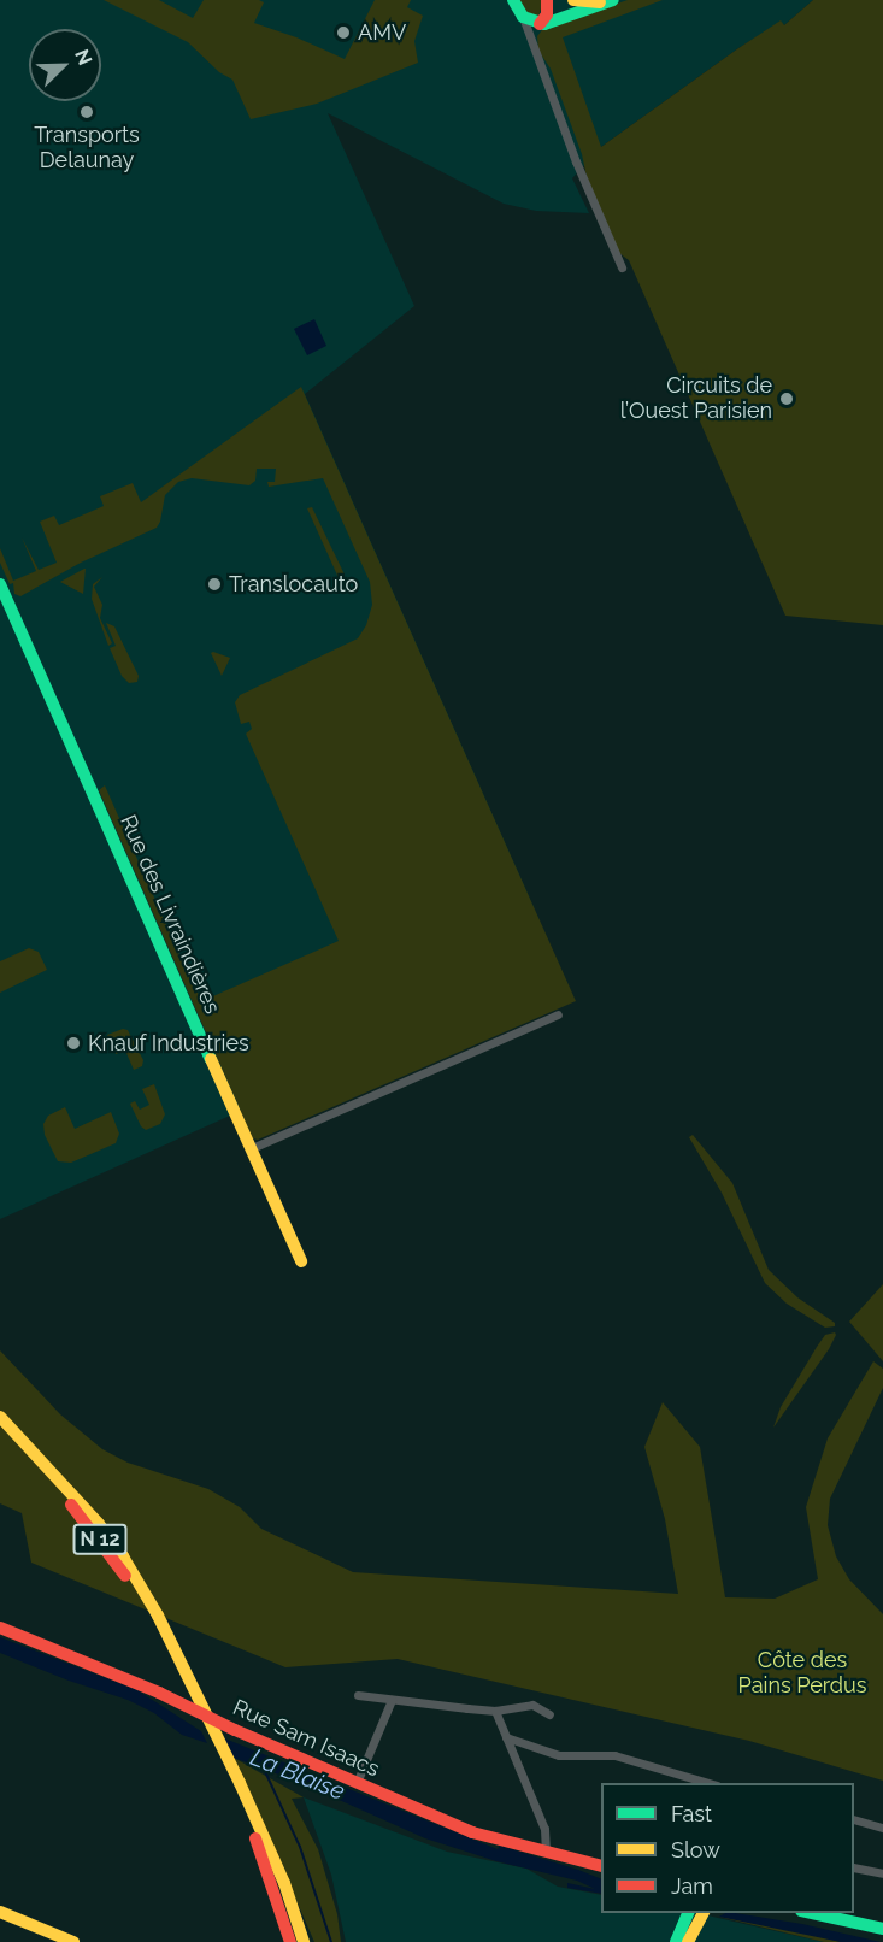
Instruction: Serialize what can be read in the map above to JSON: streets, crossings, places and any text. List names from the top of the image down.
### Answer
{
  "streets": {
    "main road": ["Rue des Livraindières", "N 12", "Rue Sam Isaacs"]
  },
  "water": ["La Blaise"],
  "parks": ["Côte des Pains Perdus"],
  "places": [
    "AMV",
    "Transports Delaunay",
    "Circuits de l’Ouest Parisien",
    "Translocauto",
    "Knauf Industries"
  ],
  "legend": ["Fast", "Slow", "Jam"],
  "north": "top right"
}
